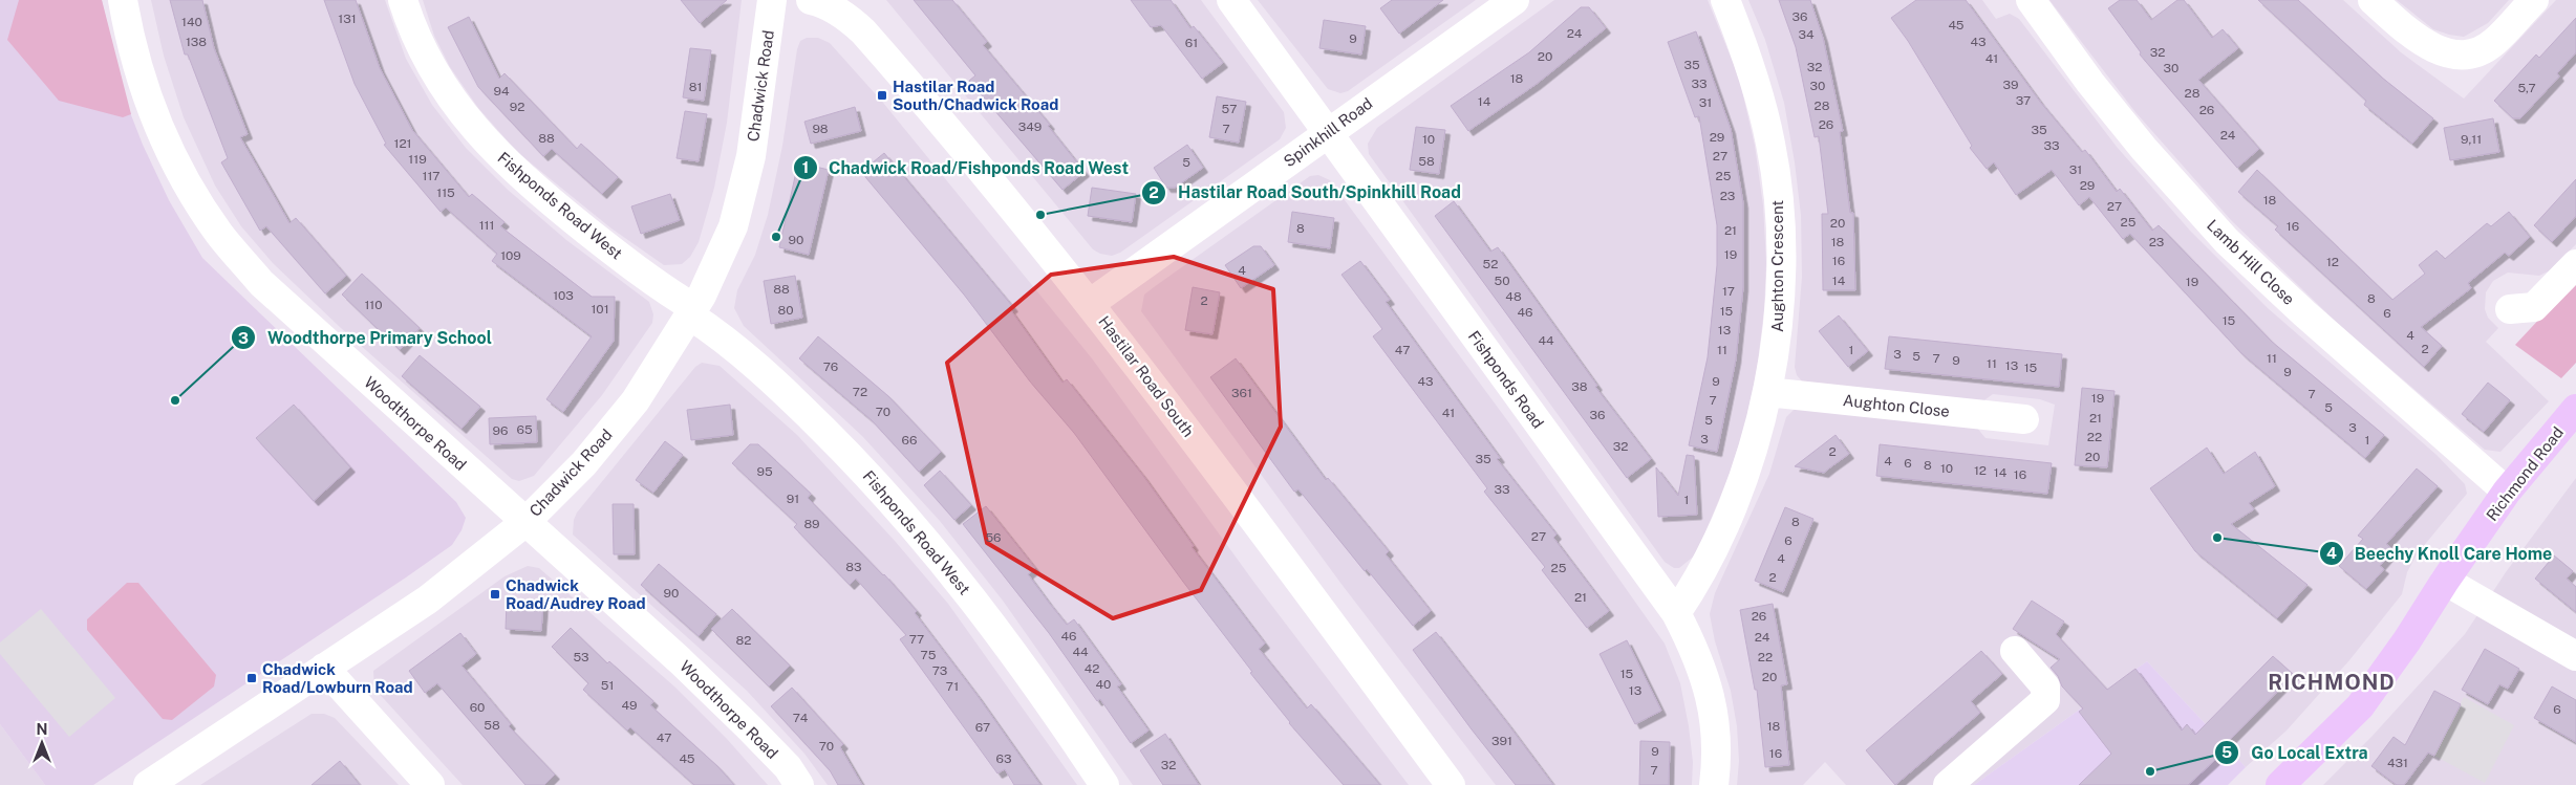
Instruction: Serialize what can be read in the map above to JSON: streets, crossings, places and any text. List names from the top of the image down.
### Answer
{
  "streets": {
    "main road": ["Richmond Road"],
    "street": [
      "Chadwick Road",
      "Spinkhill Road",
      "Fishponds Road West",
      "Lamb Hill Close",
      "Aughton Crescent",
      "Hastilar Road South",
      "Fishponds Road",
      "Aughton Close",
      "Woodthorpe Road"
    ]
  },
  "crossings": [
    ["Chadwick Road", "Fishponds Road West"],
    ["Chadwick Road", "Woodthorpe Road"],
    ["Spinkhill Road", "Hastilar Road South"],
    ["Spinkhill Road", "Fishponds Road"],
    ["Lamb Hill Close", "Richmond Road"],
    ["Aughton Crescent", "Fishponds Road"],
    ["Aughton Crescent", "Aughton Close"]
  ],
  "districts": ["RICHMOND"],
  "places": {
    "transit": ["Hastilar Road South/Chadwick Road", "Chadwick Road/Audrey Road", "Chadwick Road/Lowburn Road"],
    "other": [
      "Hastilar Road South/Spinkhill Road",
      "Chadwick Road/Fishponds Road West",
      "Woodthorpe Primary School",
      "Beechy Knoll Care Home",
      "Go Local Extra"
    ]
  },
  "house_numbers": [
    "36",
    "131",
    "140",
    "45",
    "24",
    "34",
    "9",
    "138",
    "43",
    "61",
    "32",
    "20",
    "41",
    "35",
    "32",
    "30",
    "18",
    "33",
    "39",
    "30",
    "81",
    "5,7",
    "94",
    "28",
    "37",
    "14",
    "31",
    "28",
    "92",
    "57",
    "26",
    "26",
    "349",
    "98",
    "7",
    "35",
    "24",
    "29",
    "88",
    "10",
    "9,11",
    "121",
    "33",
    "27",
    "119",
    "58",
    "5",
    "31",
    "117",
    "25",
    "29",
    "115",
    "23",
    "18",
    "27",
    "25",
    "20",
    "111",
    "16",
    "8",
    "21",
    "90",
    "18",
    "23",
    "19",
    "109",
    "16",
    "12",
    "52",
    "4",
    "50",
    "14",
    "19",
    "88",
    "17",
    "103",
    "48",
    "8",
    "2",
    "110",
    "101",
    "80",
    "15",
    "46",
    "6",
    "15",
    "13",
    "4",
    "44",
    "2",
    "47",
    "11",
    "1",
    "3",
    "5",
    "7",
    "11",
    "9",
    "11",
    "13",
    "76",
    "15",
    "9",
    "43",
    "9",
    "38",
    "72",
    "361",
    "7",
    "19",
    "7",
    "5",
    "70",
    "41",
    "36",
    "21",
    "5",
    "3",
    "65",
    "96",
    "22",
    "3",
    "66",
    "1",
    "32",
    "2",
    "20",
    "35",
    "4",
    "6",
    "8",
    "10",
    "12",
    "95",
    "14",
    "16",
    "33",
    "91",
    "1",
    "8",
    "89",
    "27",
    "56",
    "6",
    "4",
    "83",
    "25",
    "2",
    "90",
    "21",
    "26",
    "46",
    "24",
    "77",
    "82",
    "44",
    "75",
    "53",
    "22",
    "42",
    "73",
    "15",
    "20",
    "40",
    "51",
    "71",
    "13",
    "49",
    "60",
    "6",
    "74",
    "58",
    "18",
    "67",
    "47",
    "391",
    "70",
    "9",
    "16",
    "45",
    "63",
    "431",
    "32",
    "7"
  ],
  "north": "top"
}
